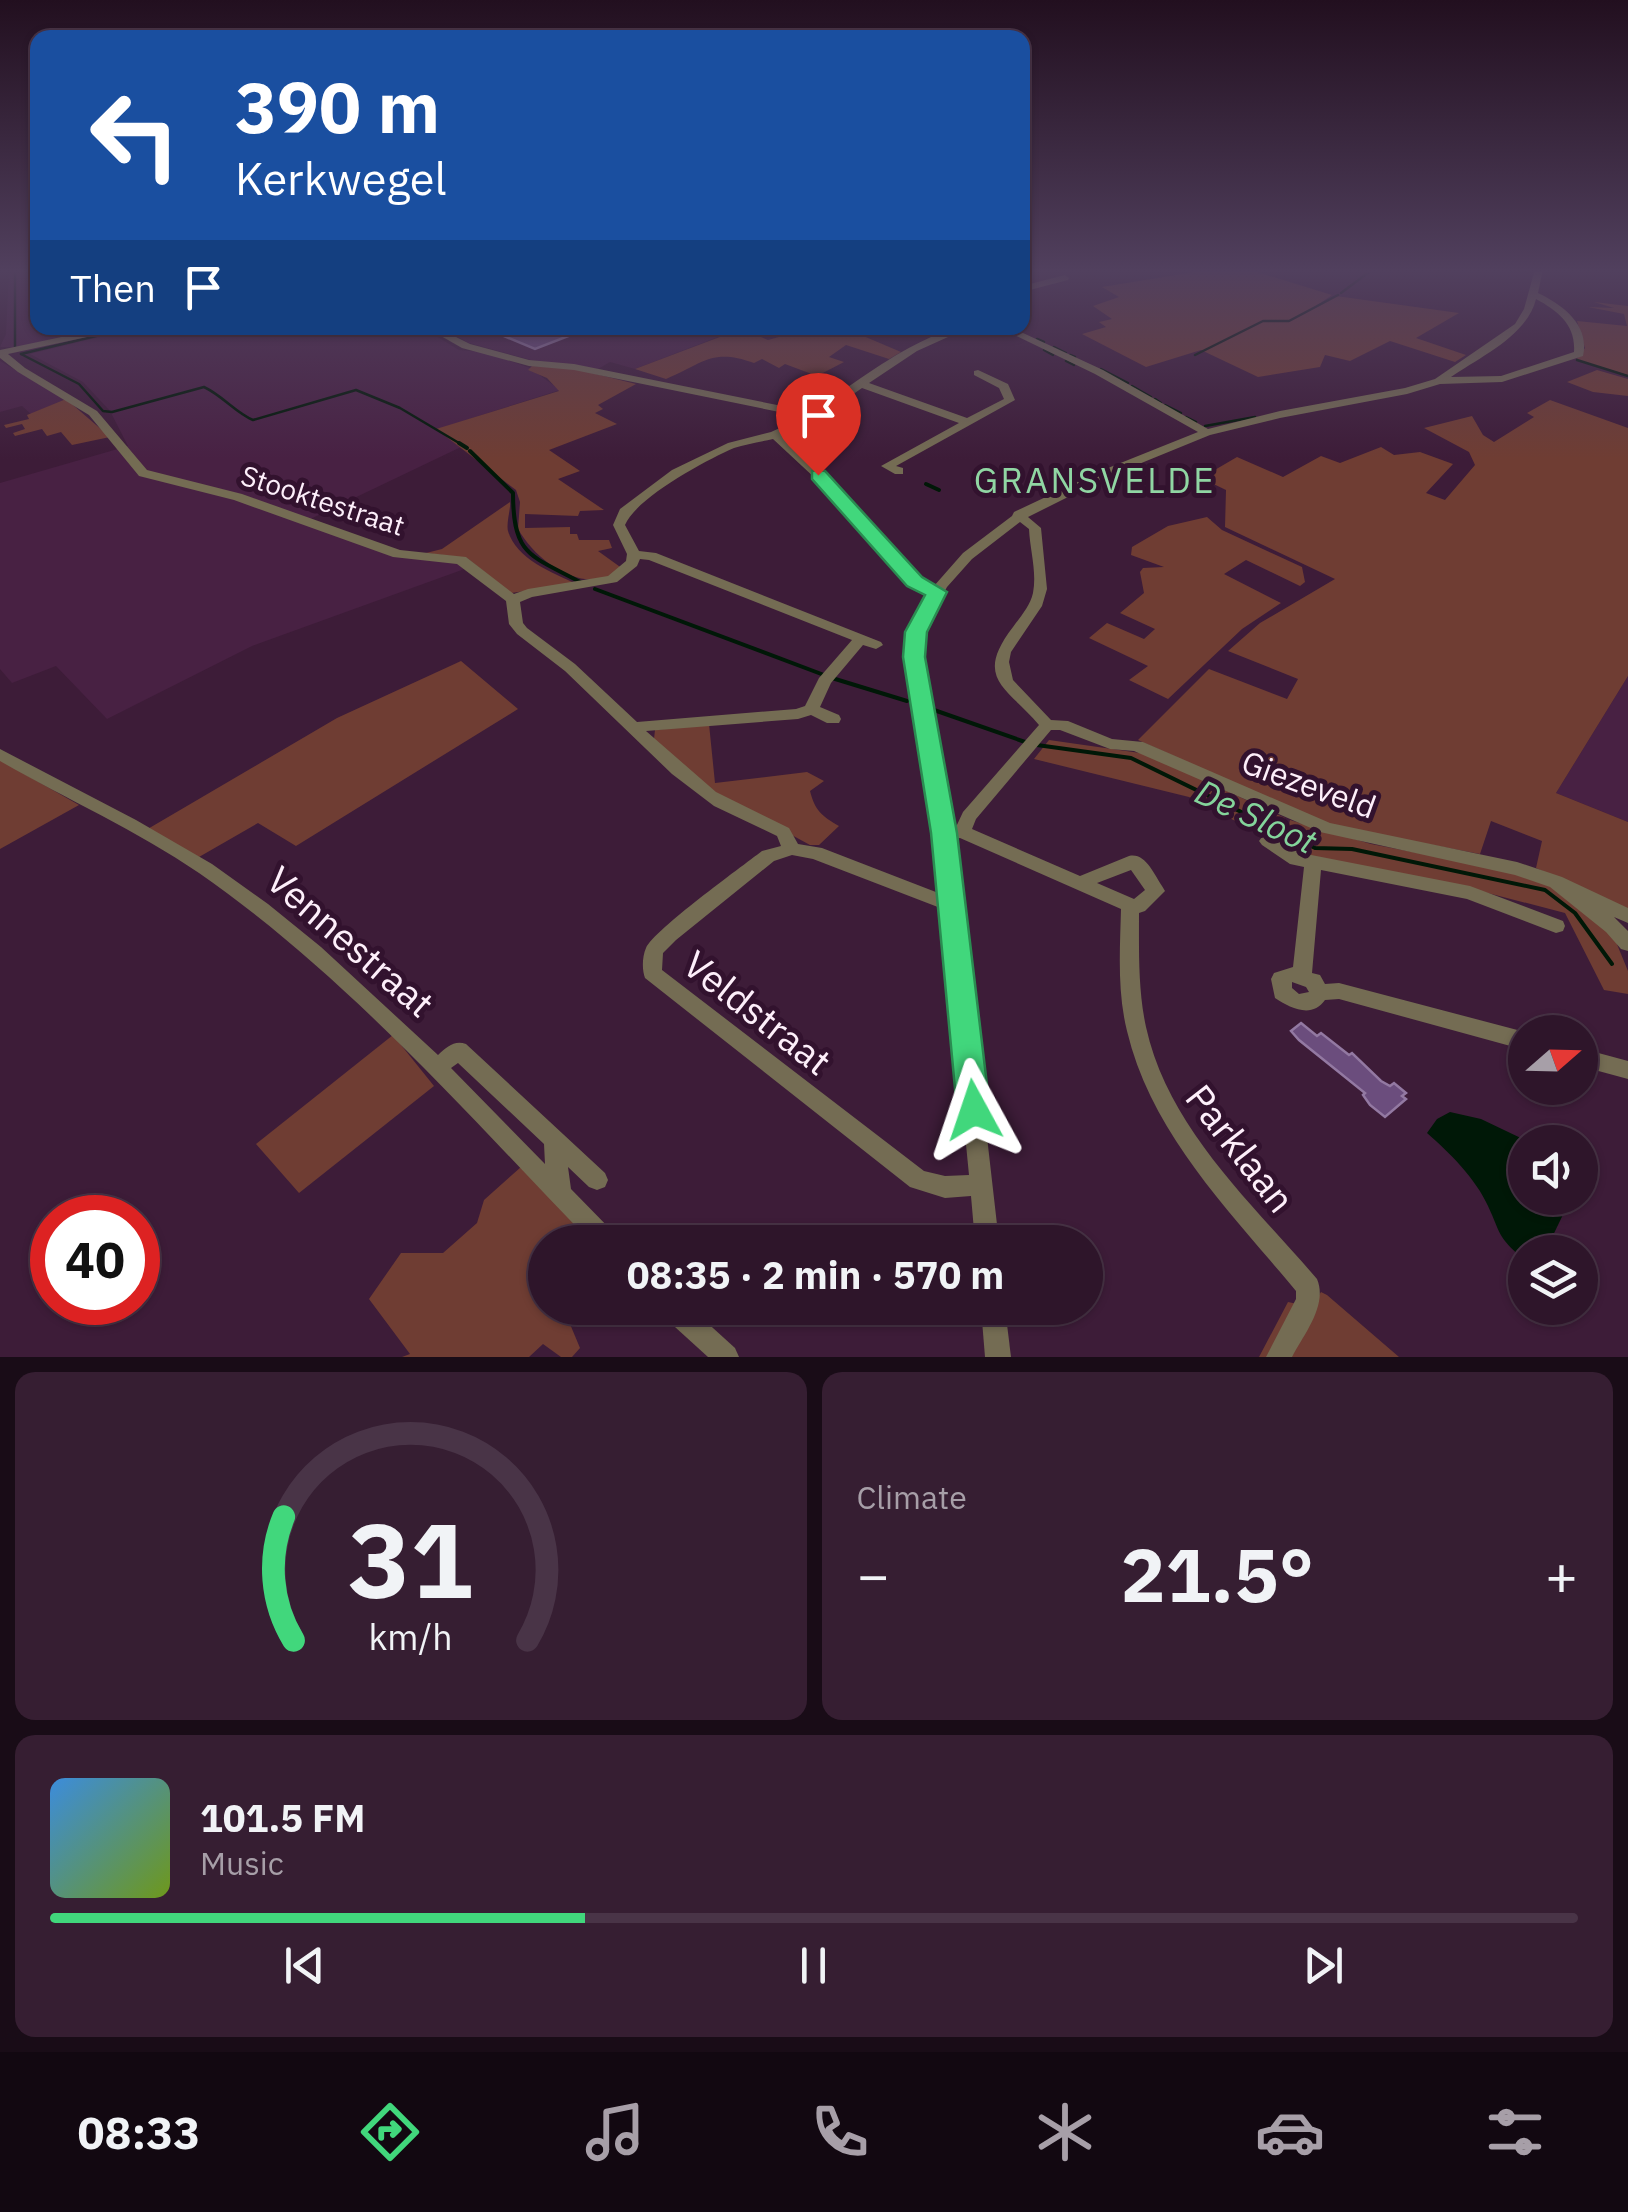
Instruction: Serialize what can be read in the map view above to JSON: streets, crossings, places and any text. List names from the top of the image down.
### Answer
{
  "streets": {
    "street": [
      "Stooktestraat",
      "Giezeveld",
      "Vennestraat",
      "Veldstraat",
      "Parklaan"
    ]
  },
  "districts": ["GRANSVELDE"],
  "water": ["De Sloot"],
  "north": "right",
  "page": {
    "turn": ["390 m", "Kerkwegel"],
    "then": "Then",
    "limit": "40",
    "trip": "08:35 · 2 min · 570 m",
    "tile": "Climate",
    "heat": ["−", "21.5°", "+"],
    "song": ["101.5 FM", "Music"],
    "tabs": "08:33",
    "gauge": ["31", "km/h"]
  }
}
